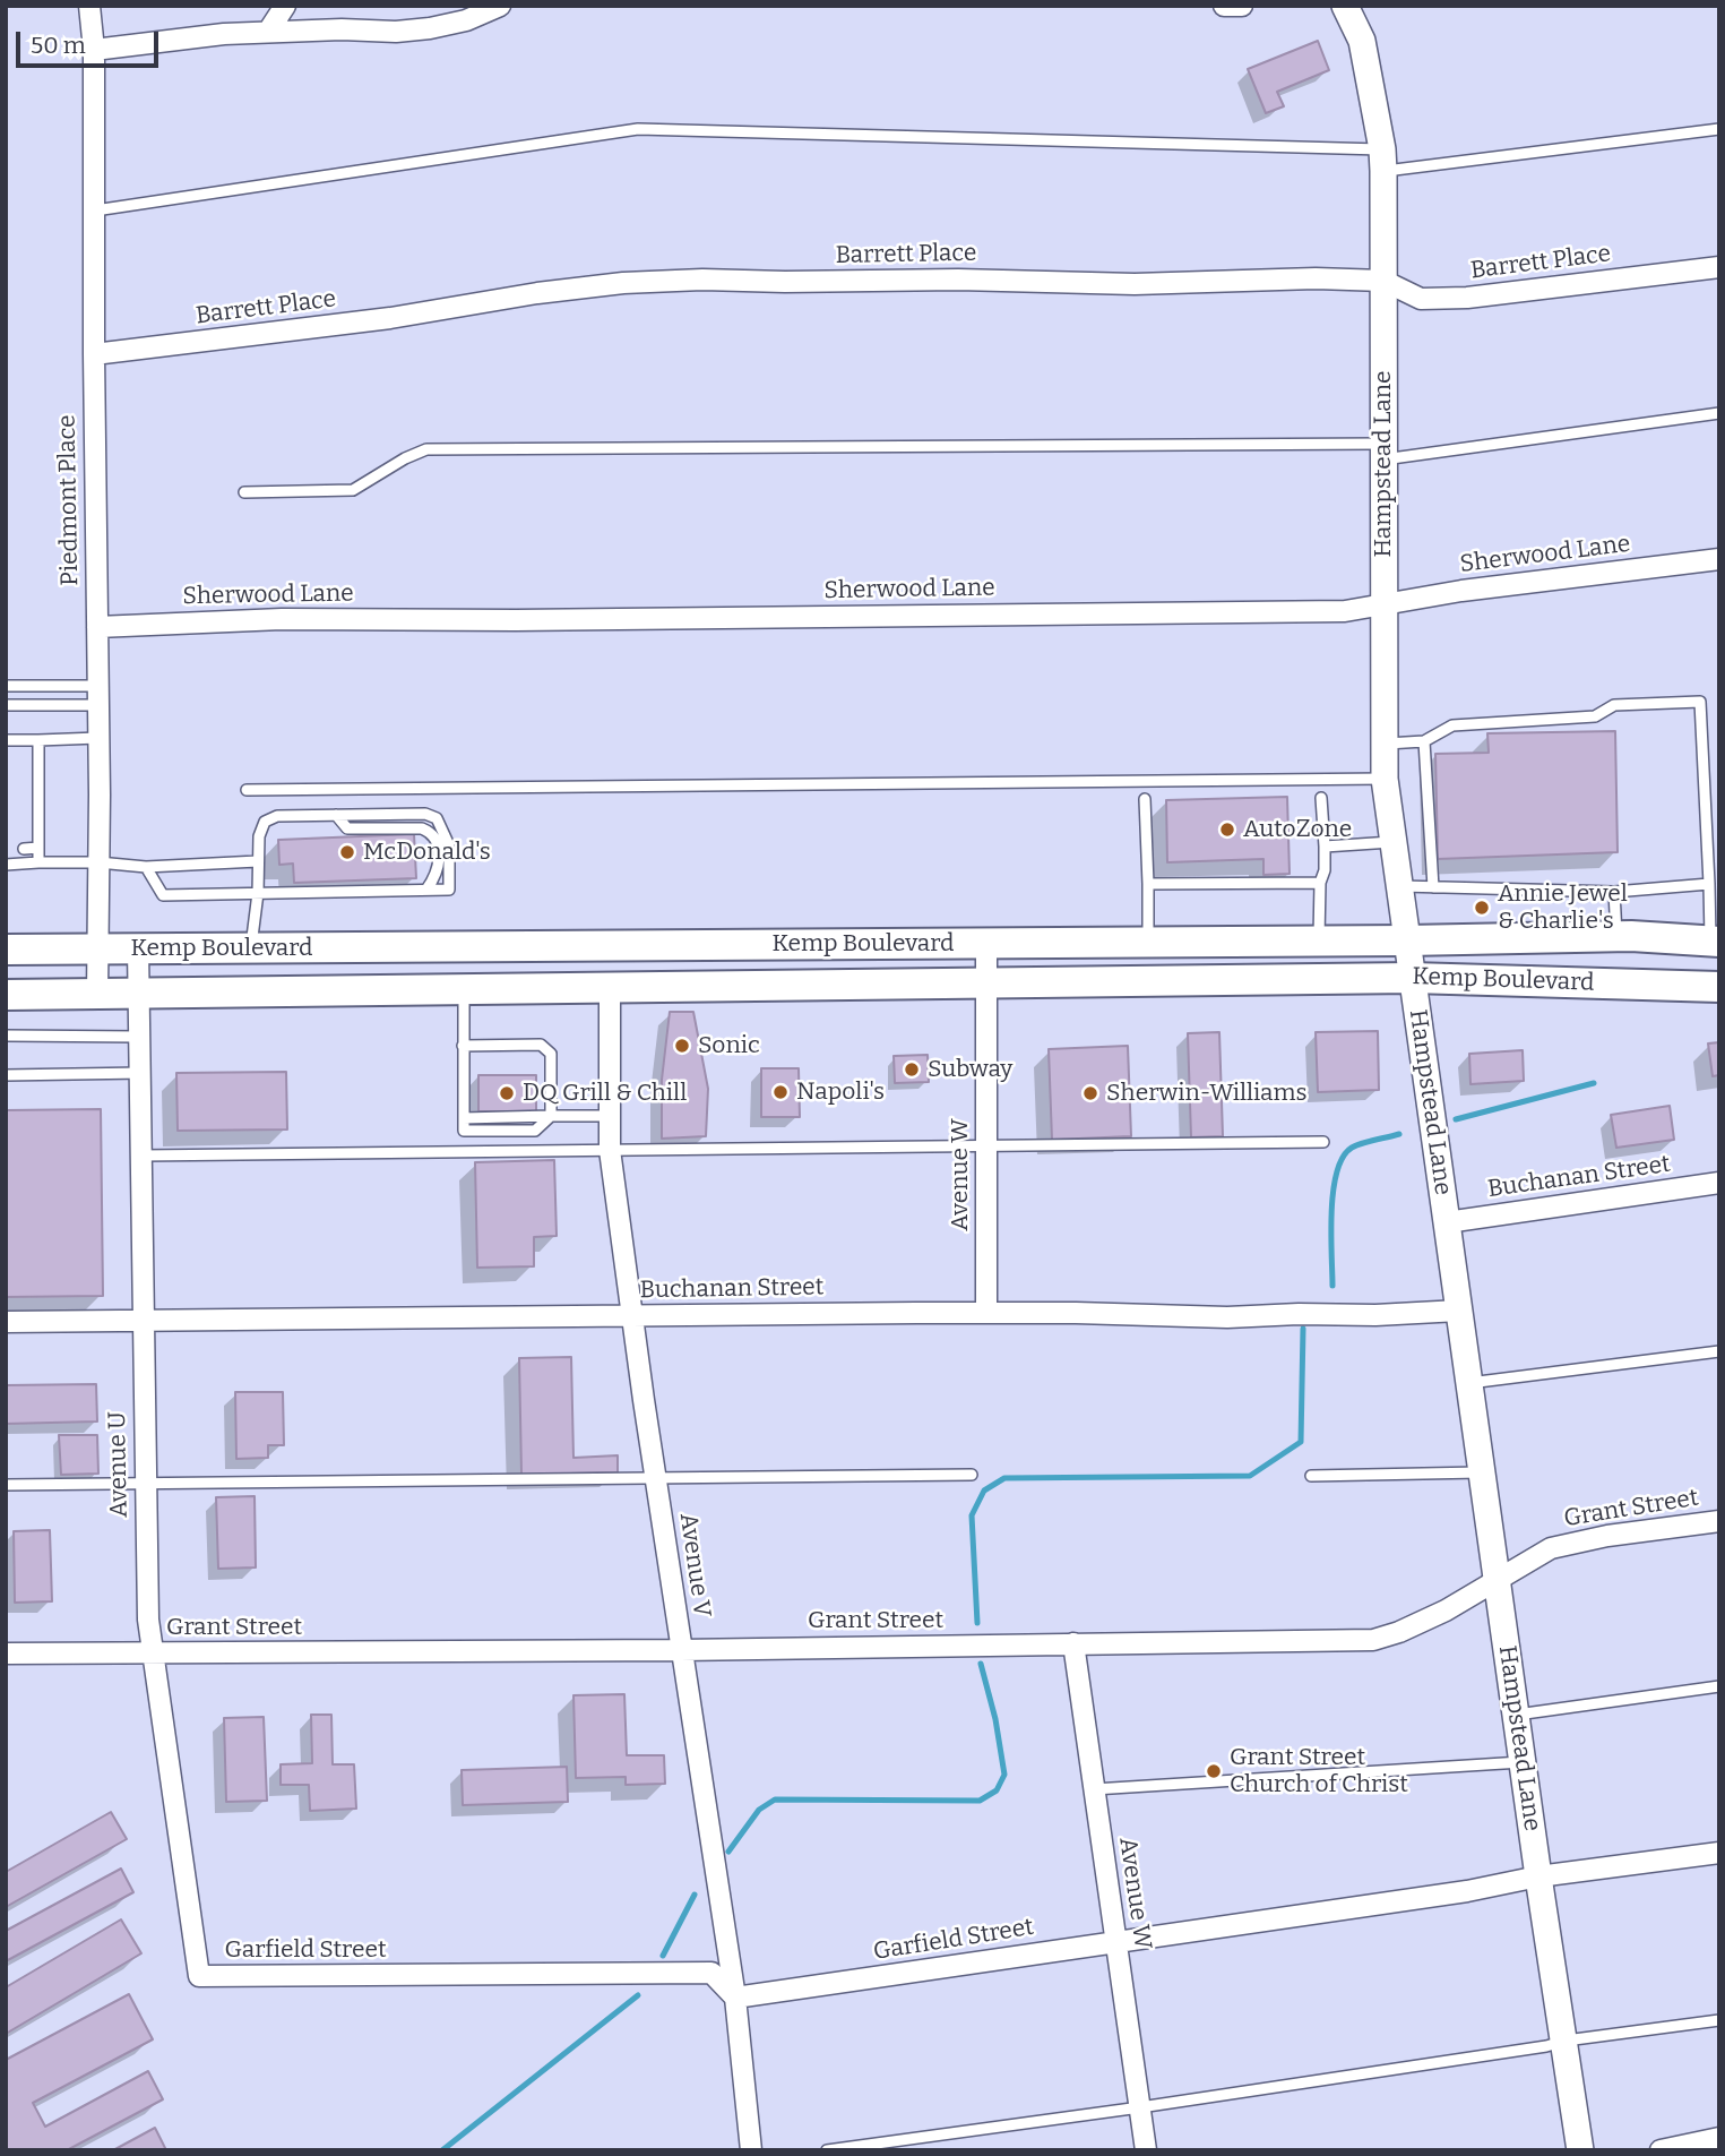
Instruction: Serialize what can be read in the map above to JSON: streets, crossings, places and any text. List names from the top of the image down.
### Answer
{
  "streets": {
    "main road": ["Kemp Boulevard"],
    "street": [
      "Barrett Place",
      "Hampstead Lane",
      "Piedmont Place",
      "Sherwood Lane",
      "Avenue W",
      "Buchanan Street",
      "Avenue U",
      "Grant Street",
      "Avenue V",
      "Garfield Street"
    ]
  },
  "crossings": [
    ["Barrett Place", "Hampstead Lane"],
    ["Barrett Place", "Piedmont Place"],
    ["Hampstead Lane", "Sherwood Lane"],
    ["Hampstead Lane", "Kemp Boulevard"],
    ["Hampstead Lane", "Buchanan Street"],
    ["Hampstead Lane", "Grant Street"],
    ["Hampstead Lane", "Garfield Street"],
    ["Piedmont Place", "Sherwood Lane"],
    ["Piedmont Place", "Kemp Boulevard"],
    ["Kemp Boulevard", "Avenue W"],
    ["Kemp Boulevard", "Avenue U"],
    ["Kemp Boulevard", "Avenue V"],
    ["Avenue W", "Buchanan Street"],
    ["Avenue W", "Grant Street"],
    ["Avenue W", "Garfield Street"],
    ["Buchanan Street", "Avenue U"],
    ["Buchanan Street", "Avenue V"],
    ["Avenue U", "Grant Street"],
    ["Avenue U", "Garfield Street"],
    ["Grant Street", "Avenue V"],
    ["Avenue V", "Garfield Street"]
  ],
  "places": [
    "AutoZone",
    "McDonald's",
    "Annie Jewel & Charlie's",
    "Sonic",
    "Subway",
    "Napoli's",
    "DQ Grill & Chill",
    "Sherwin-Williams",
    "Grant Street Church of Christ"
  ],
  "scale_bar": "50 m"
}
